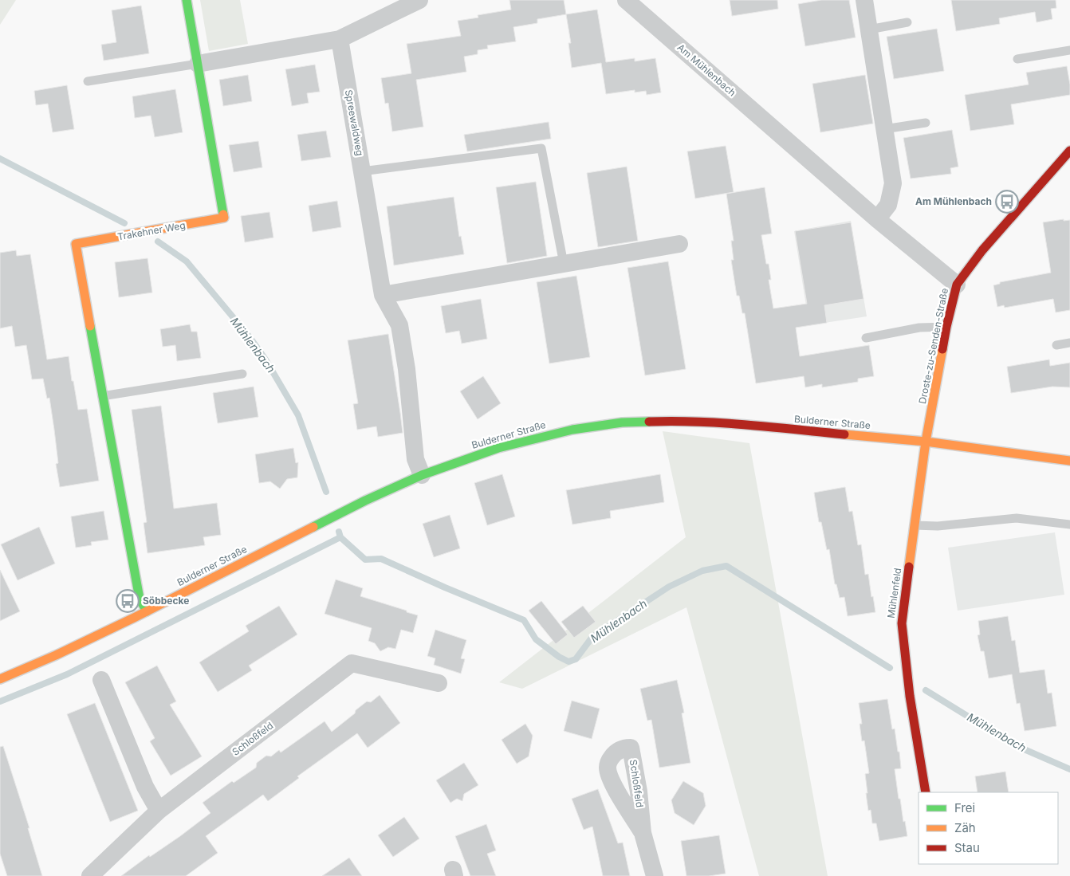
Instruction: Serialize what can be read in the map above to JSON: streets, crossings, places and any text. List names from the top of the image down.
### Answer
{
  "streets": {
    "street": [
      "Am Mühlenbach",
      "Spreewaldweg",
      "Trakehner Weg",
      "Droste-zu-Senden-Straße",
      "Bulderner Straße",
      "Mühlenfeld",
      "Schloßfeld"
    ]
  },
  "crossings": [
    ["Am Mühlenbach", "Droste-zu-Senden-Straße"],
    ["Spreewaldweg", "Bulderner Straße"],
    ["Trakehner Weg", "Bulderner Straße"],
    ["Droste-zu-Senden-Straße", "Bulderner Straße"],
    ["Droste-zu-Senden-Straße", "Mühlenfeld"],
    ["Bulderner Straße", "Mühlenfeld"]
  ],
  "water": ["Mühlenbach"],
  "places": {
    "bus stop": ["Am Mühlenbach", "Söbbecke"]
  },
  "legend": ["Frei", "Zäh", "Stau"]
}
